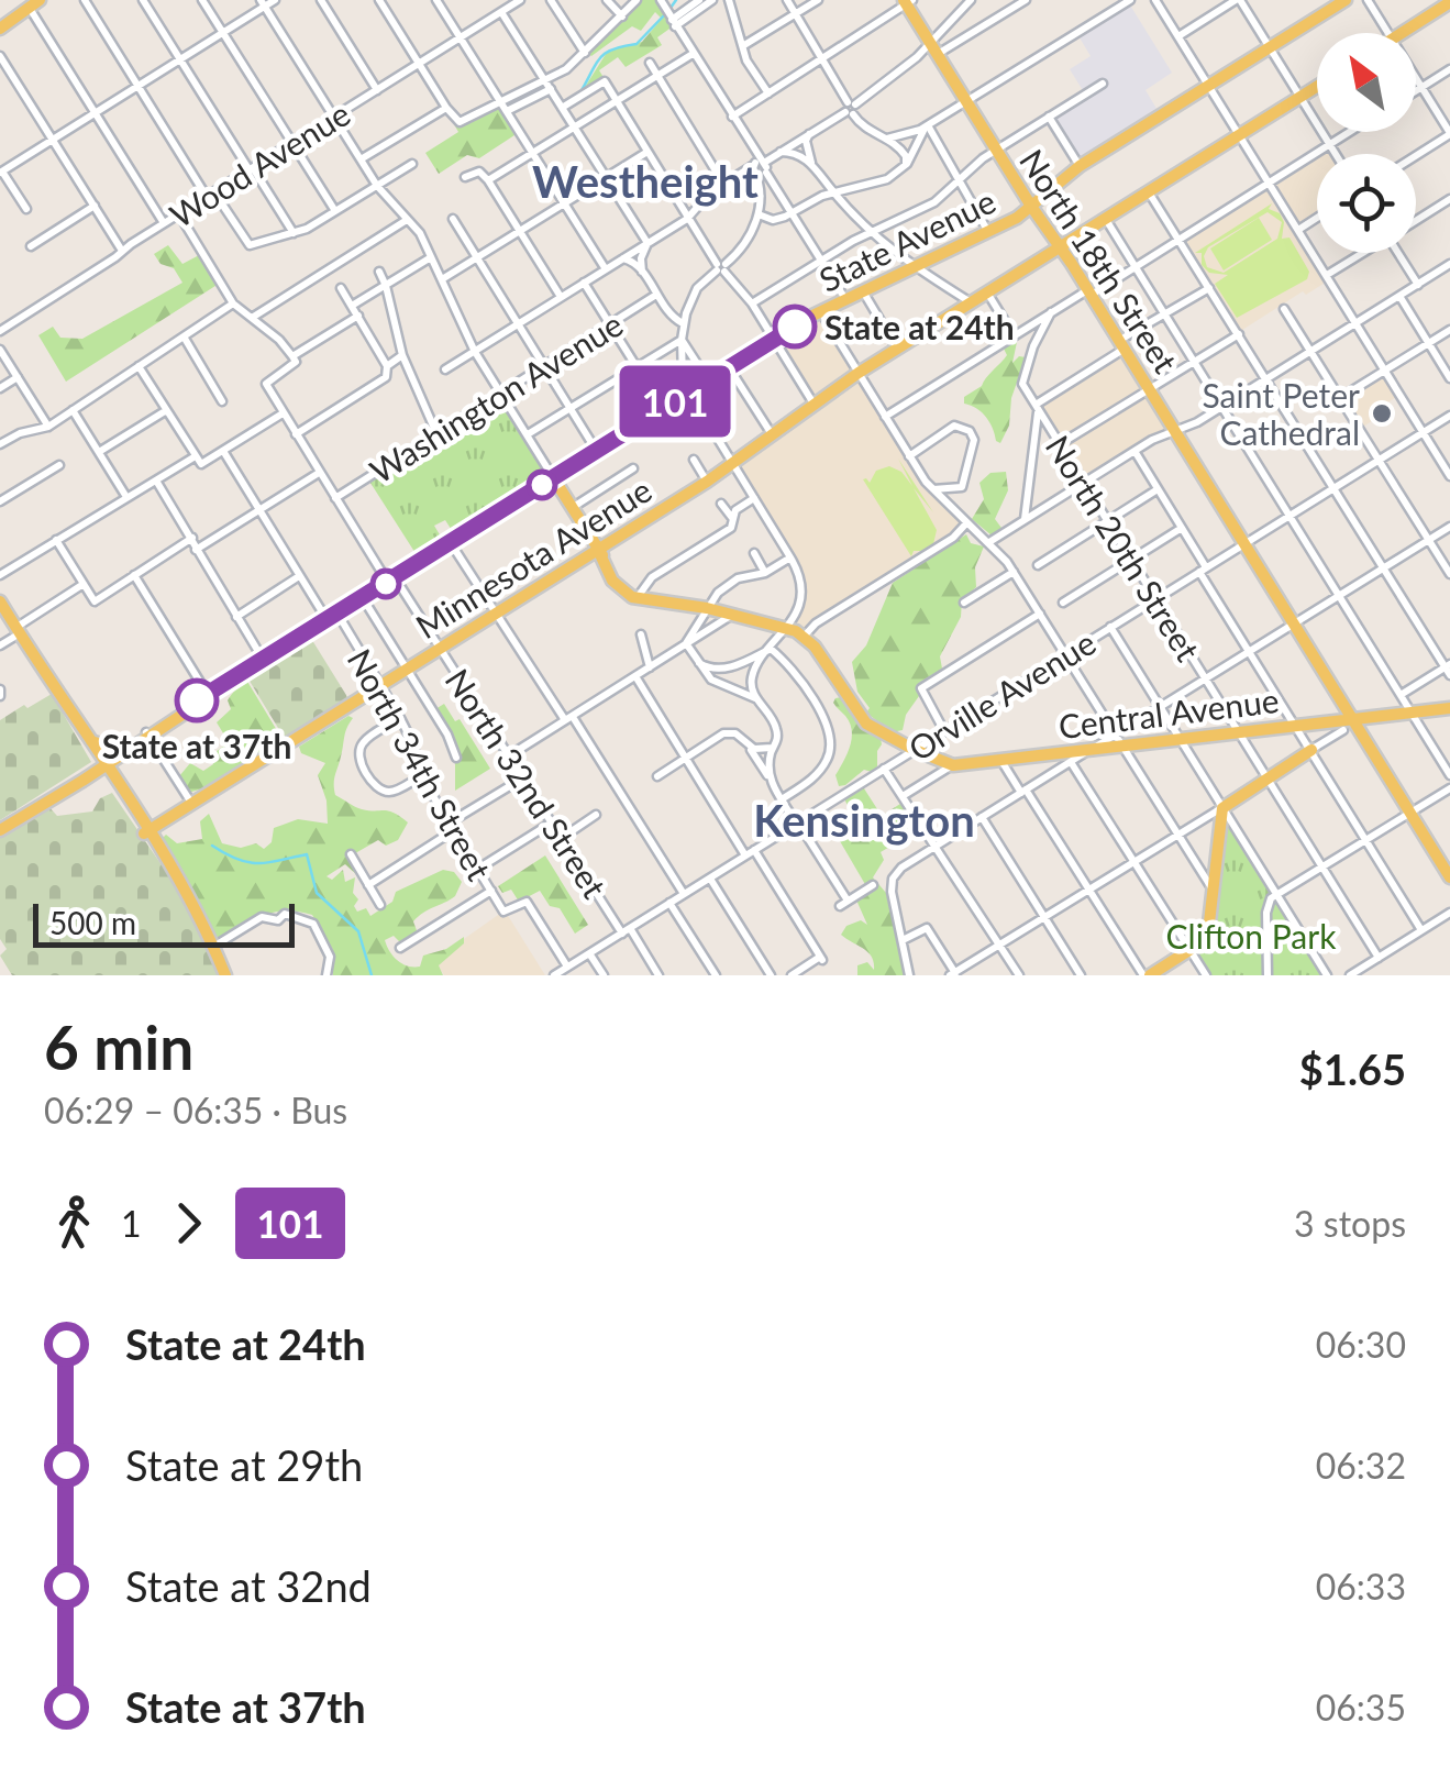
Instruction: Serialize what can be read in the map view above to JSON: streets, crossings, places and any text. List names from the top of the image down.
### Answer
{
  "streets": {
    "main road": [
      "State Avenue",
      "North 18th Street",
      "Minnesota Avenue",
      "Central Avenue"
    ],
    "street": [
      "Wood Avenue",
      "Washington Avenue",
      "North 20th Street",
      "Orville Avenue",
      "North 34th Street",
      "North 32nd Street"
    ]
  },
  "crossings": [
    ["State Avenue", "North 18th Street"],
    ["State Avenue", "North 34th Street"],
    ["State Avenue", "North 32nd Street"],
    ["North 18th Street", "Minnesota Avenue"],
    ["North 18th Street", "Orville Avenue"],
    ["North 18th Street", "Central Avenue"],
    ["Washington Avenue", "North 34th Street"],
    ["Washington Avenue", "North 32nd Street"],
    ["North 20th Street", "Orville Avenue"],
    ["North 20th Street", "Central Avenue"],
    ["Minnesota Avenue", "North 34th Street"],
    ["Minnesota Avenue", "North 32nd Street"],
    ["Orville Avenue", "North 34th Street"],
    ["Orville Avenue", "North 32nd Street"]
  ],
  "districts": ["Westheight", "Kensington"],
  "parks": ["Clifton Park"],
  "places": ["State at 24th", "Saint Peter Cathedral", "State at 37th"],
  "lines": ["bus line 101"],
  "scale_bar": "500 m",
  "north": "top left",
  "page": {
    "on_map": "101",
    "scale": "500 m",
    "heading": ["6 min", "06:29 – 06:35 · Bus", "$1.65"],
    "legs": ["1", "101", "3 stops"],
    "list": [
      {
        "name": "State at 24th",
        "value": "06:30"
      },
      {
        "name": "State at 29th",
        "value": "06:32"
      },
      {
        "name": "State at 32nd",
        "value": "06:33"
      },
      {
        "name": "State at 37th",
        "value": "06:35"
      }
    ]
  }
}
